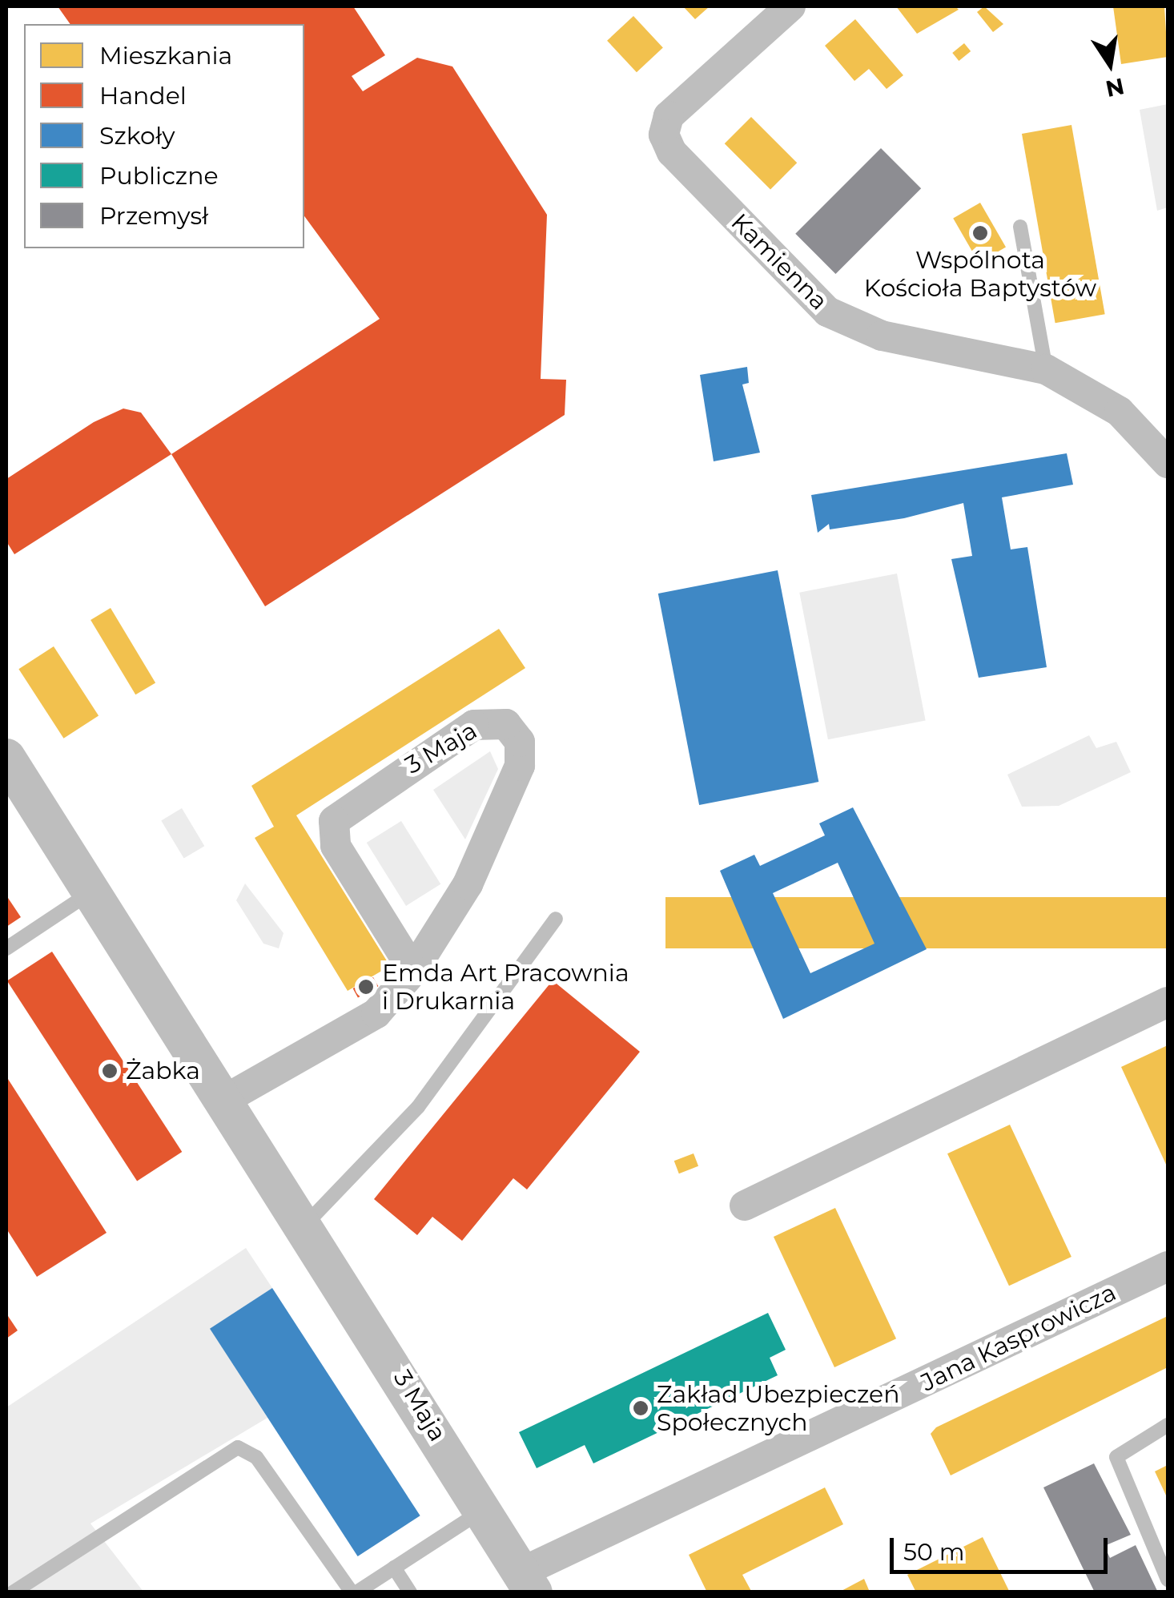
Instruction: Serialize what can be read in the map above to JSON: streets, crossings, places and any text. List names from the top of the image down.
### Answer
{
  "streets": {
    "street": ["Kamienna", "3 Maja", "Jana Kasprowicza"]
  },
  "crossings": [
    ["3 Maja", "Jana Kasprowicza"]
  ],
  "places": [
    "Wspólnota Kościoła Baptystów",
    "Emda Art Pracownia i Drukarnia",
    "Żabka",
    "Zakład Ubezpieczeń Społecznych"
  ],
  "legend": [
    "Mieszkania",
    "Handel",
    "Szkoły",
    "Publiczne",
    "Przemysł"
  ],
  "scale_bar": "50 m",
  "north": "bottom"
}
